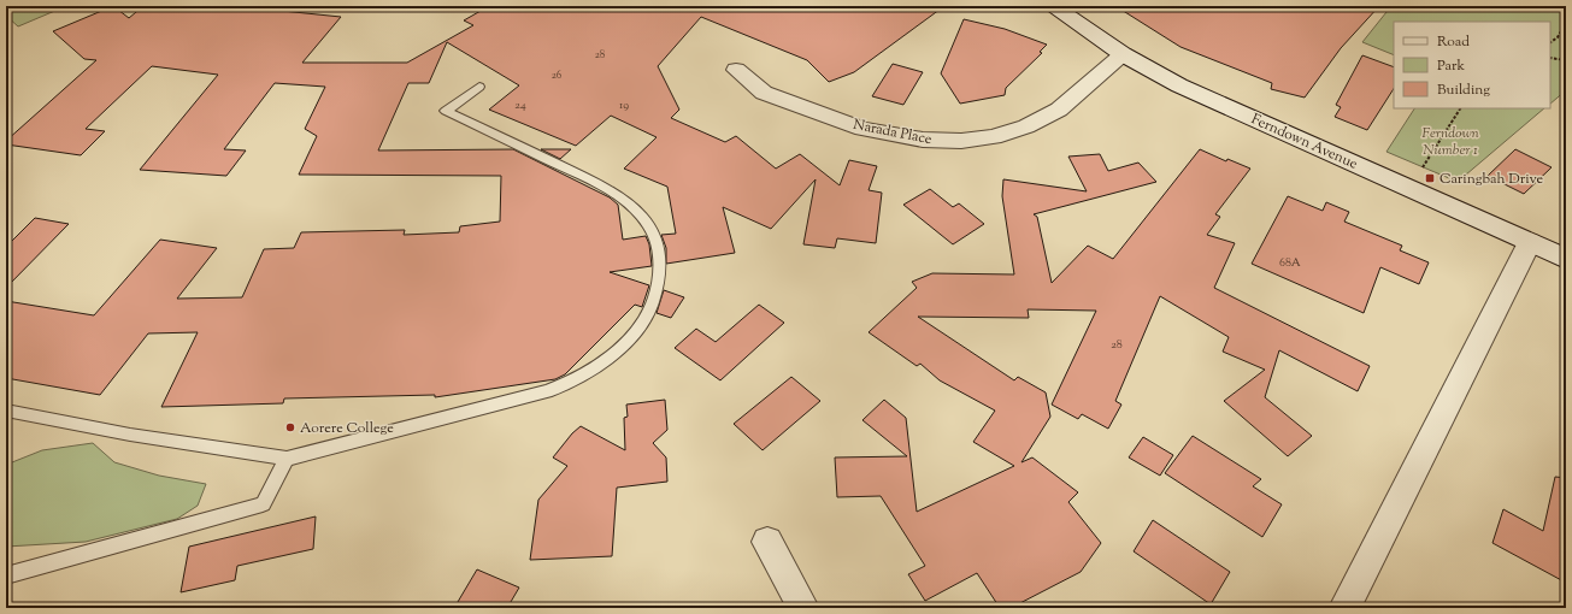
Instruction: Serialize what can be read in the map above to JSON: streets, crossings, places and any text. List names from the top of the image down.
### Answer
{
  "streets": {
    "main road": ["Ferndown Avenue"],
    "street": ["Narada Place"]
  },
  "crossings": [
    ["Narada Place", "Ferndown Avenue"]
  ],
  "parks": ["Ferndown Number 1"],
  "places": {
    "transit": ["Caringbah Drive"],
    "other": ["Aorere College"]
  },
  "house_numbers": [
    "28",
    "26",
    "24",
    "19",
    "68A",
    "28"
  ],
  "legend": ["Road", "Park", "Building"]
}
